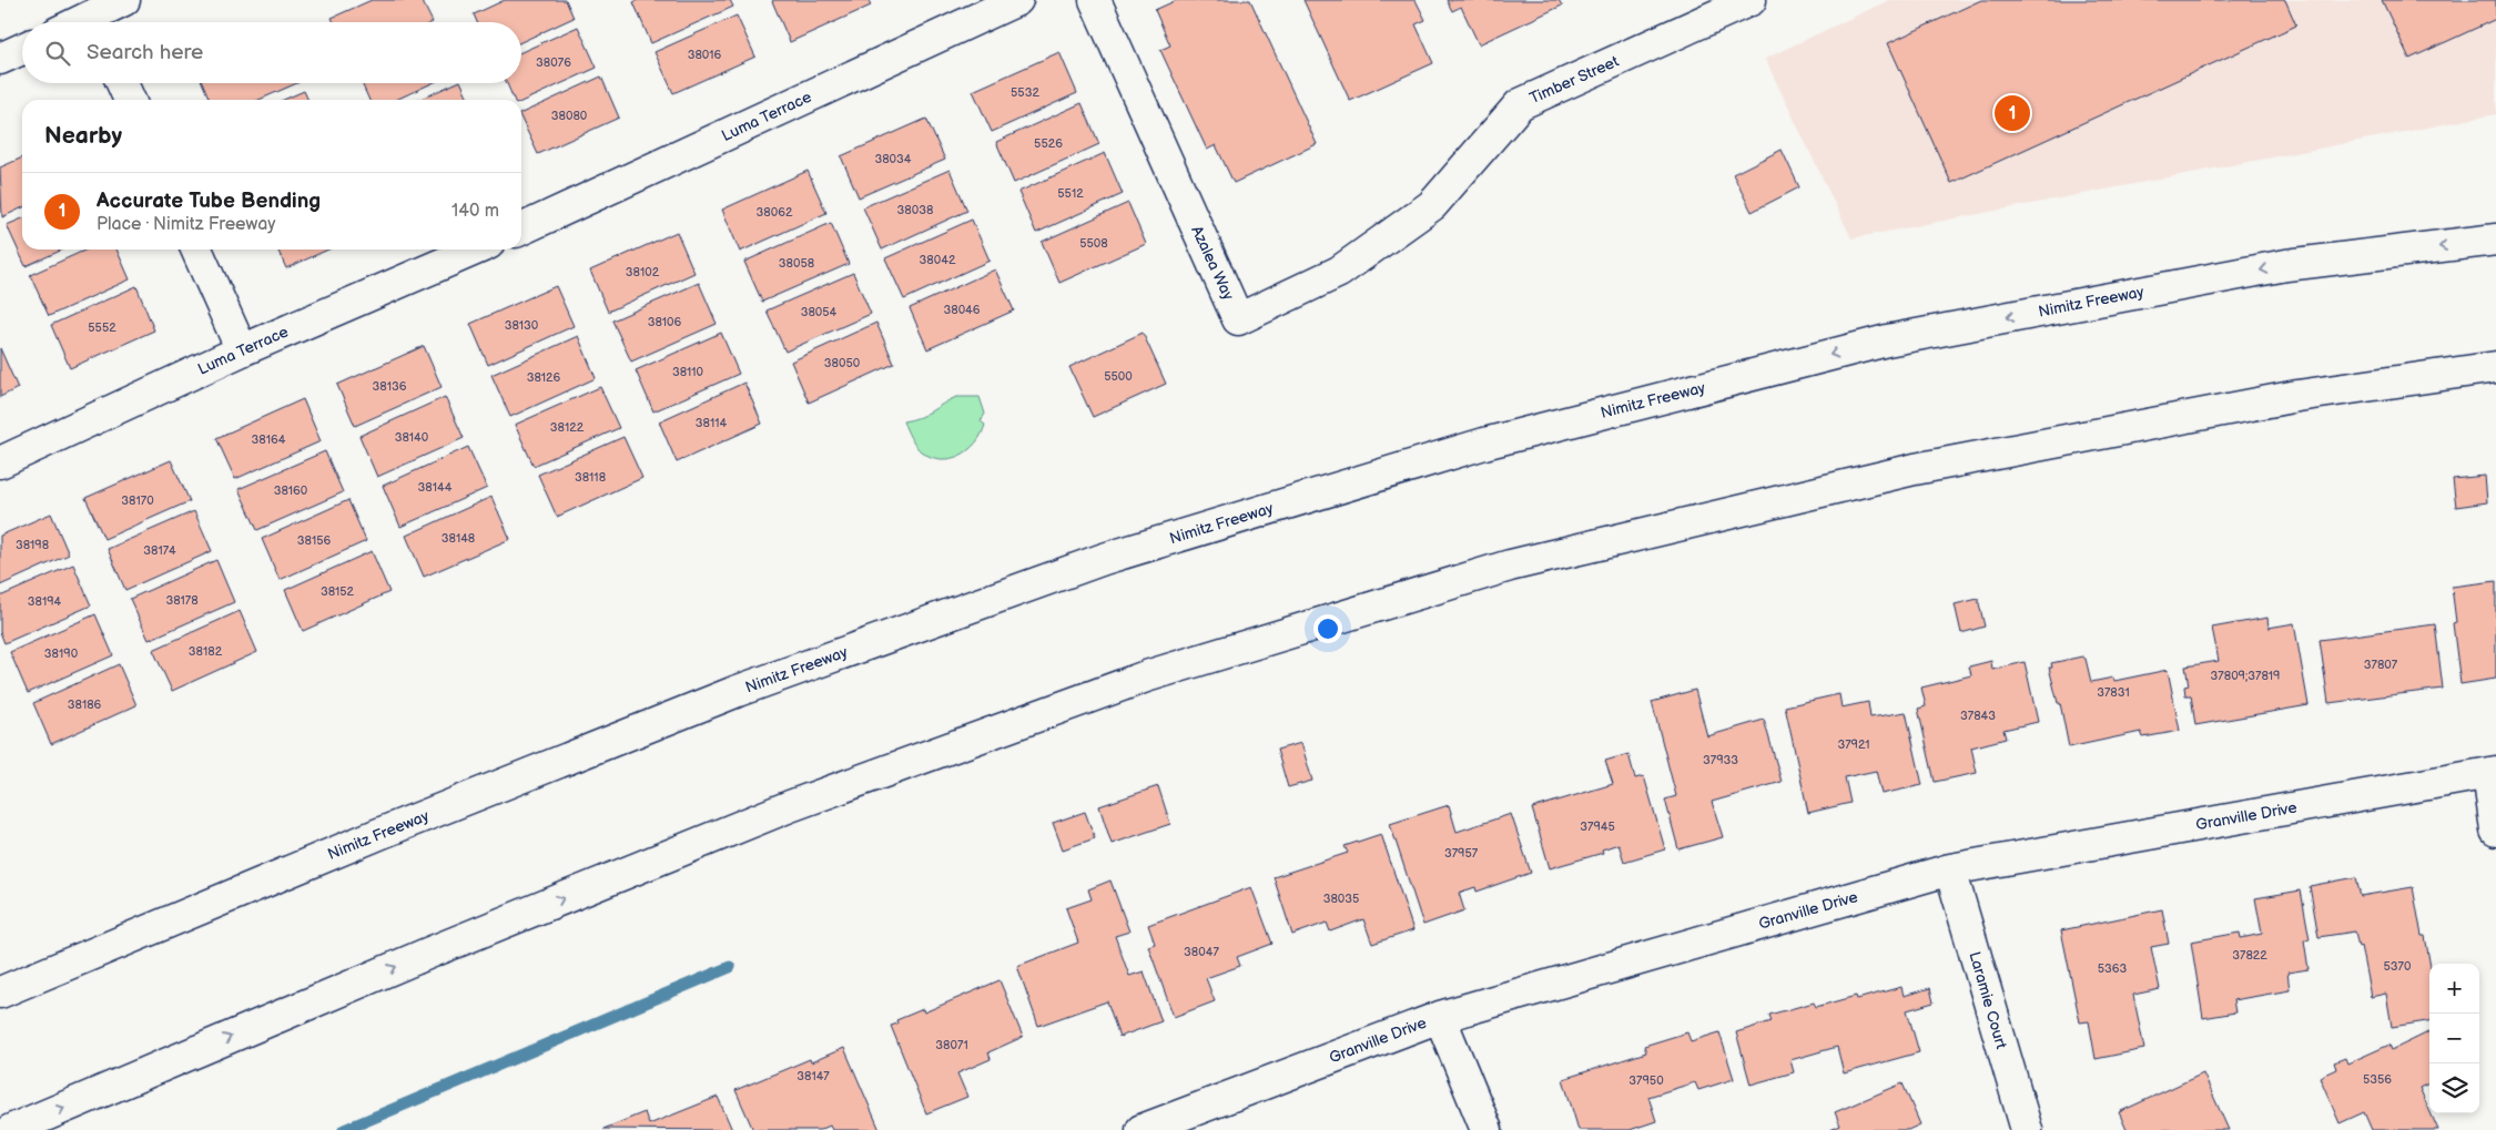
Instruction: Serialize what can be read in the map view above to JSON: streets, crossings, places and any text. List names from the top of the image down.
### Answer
{
  "streets": {
    "main road": [
      "Timber Street",
      "Luma Terrace",
      "Azalea Way",
      "Nimitz Freeway",
      "Granville Drive",
      "Laramie Court"
    ]
  },
  "crossings": [
    ["Timber Street", "Azalea Way"],
    ["Granville Drive", "Laramie Court"]
  ],
  "house_numbers": [
    "38016",
    "38076",
    "5532",
    "38080",
    "5526",
    "38034",
    "5512",
    "38038",
    "38062",
    "5508",
    "38042",
    "38058",
    "38102",
    "38046",
    "38054",
    "38106",
    "38130",
    "5552",
    "38050",
    "38110",
    "5500",
    "38126",
    "38136",
    "38114",
    "38122",
    "38140",
    "38164",
    "38118",
    "38144",
    "38160",
    "38170",
    "38148",
    "38156",
    "38198",
    "38174",
    "38152",
    "38178",
    "38194",
    "38182",
    "38190",
    "37807",
    "37809;37819",
    "37831",
    "38186",
    "37843",
    "37921",
    "37933",
    "37945",
    "37957",
    "38035",
    "38047",
    "37822",
    "5370",
    "5363",
    "38071",
    "38147",
    "5356",
    "37950"
  ],
  "page": {
    "search": "Search here",
    "pins": "1",
    "heading": "Nearby",
    "list": [
      {
        "mark": "1",
        "name": "Accurate Tube Bending",
        "note": "Place · Nimitz Freeway",
        "value": "140 m"
      }
    ],
    "map_buttons": ["+", "−"]
  }
}
